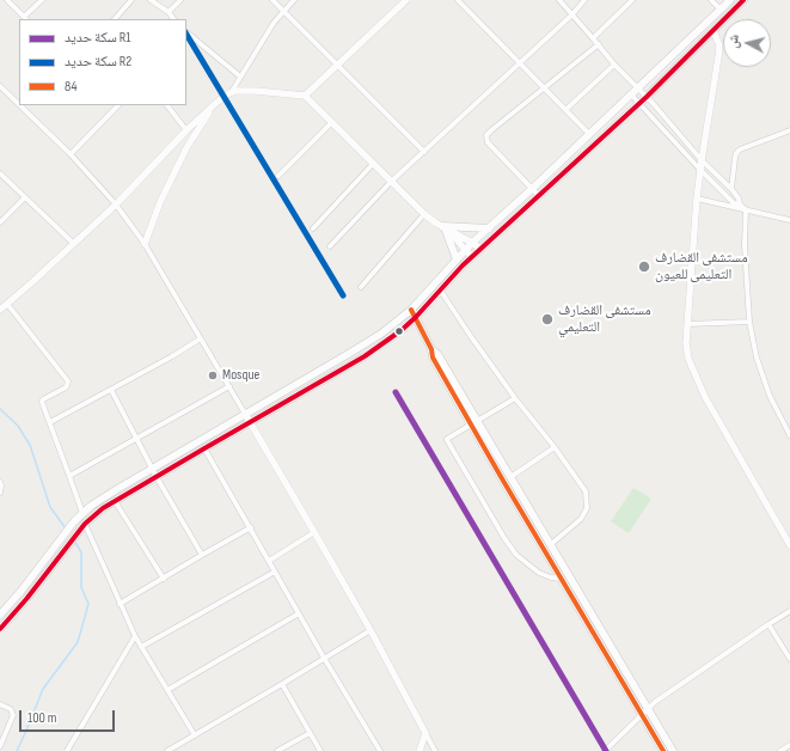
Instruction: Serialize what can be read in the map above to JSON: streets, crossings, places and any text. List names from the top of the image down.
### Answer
{
  "places": ["مستشفى القضارف التعليمى للعيون", "مستشفى القضارف التعليمي", "Mosque"],
  "lines": ["rail line R2", "transit line 84", "rail line R1"],
  "legend": ["سكة حديد R1", "سكة حديد R2", "84"],
  "scale_bar": "100 m",
  "north": "left"
}
